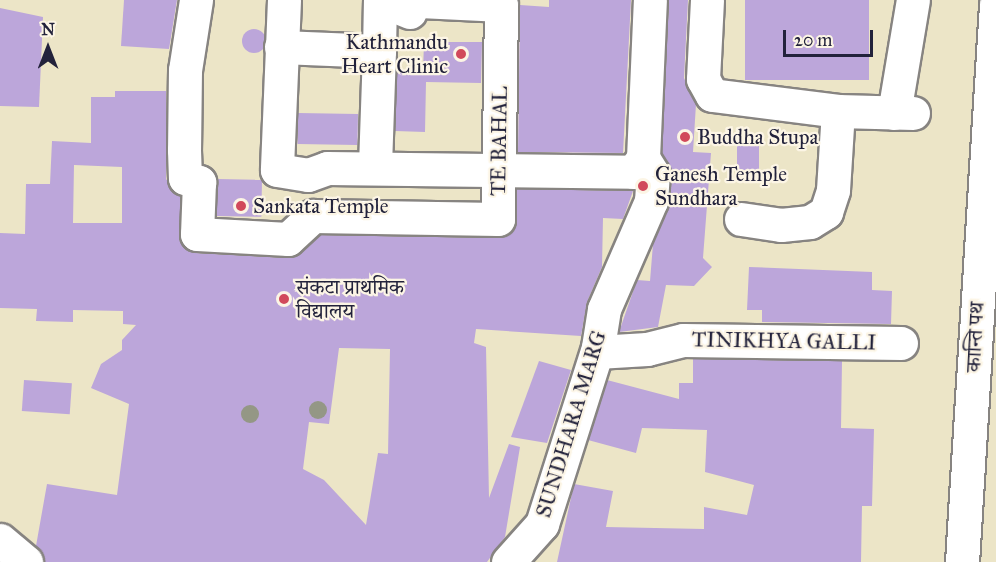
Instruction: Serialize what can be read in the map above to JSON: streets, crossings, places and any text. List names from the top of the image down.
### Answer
{
  "streets": {
    "street": [
      "TE BAHAL",
      "कान्ति पथ",
      "TINIKHYA GALLI",
      "SUNDHARA MARG"
    ]
  },
  "crossings": [
    ["TINIKHYA GALLI", "SUNDHARA MARG"]
  ],
  "places": [
    "Kathmandu Heart Clinic",
    "Buddha Stupa",
    "Ganesh Temple Sundhara",
    "Sankata Temple",
    "संकटा प्राथमिक विद्यालय"
  ],
  "scale_bar": "20 m",
  "north": "top"
}
